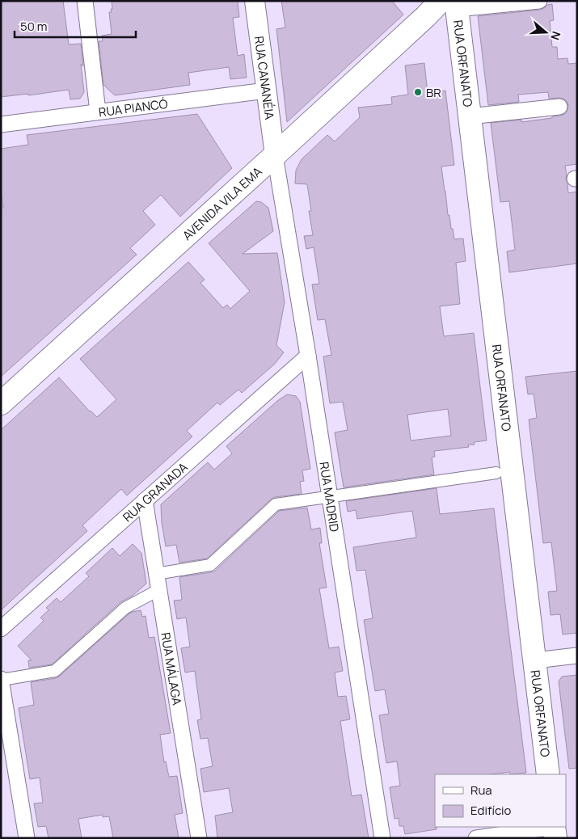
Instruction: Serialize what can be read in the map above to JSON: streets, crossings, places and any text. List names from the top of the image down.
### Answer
{
  "streets": {
    "main road": ["RUA ORFANATO", "AVENIDA VILA EMA"],
    "street": [
      "RUA CANANÉIA",
      "RUA PIANCÓ",
      "RUA GRANADA",
      "RUA MADRID",
      "RUA MÁLAGA"
    ]
  },
  "crossings": [
    ["RUA ORFANATO", "AVENIDA VILA EMA"],
    ["RUA CANANÉIA", "RUA PIANCÓ"],
    ["RUA CANANÉIA", "AVENIDA VILA EMA"],
    ["RUA CANANÉIA", "RUA MADRID"],
    ["AVENIDA VILA EMA", "RUA MADRID"],
    ["RUA GRANADA", "RUA MADRID"],
    ["RUA GRANADA", "RUA MÁLAGA"]
  ],
  "places": ["BR"],
  "legend": ["Rua", "Edifício"],
  "scale_bar": "50 m",
  "north": "right"
}
